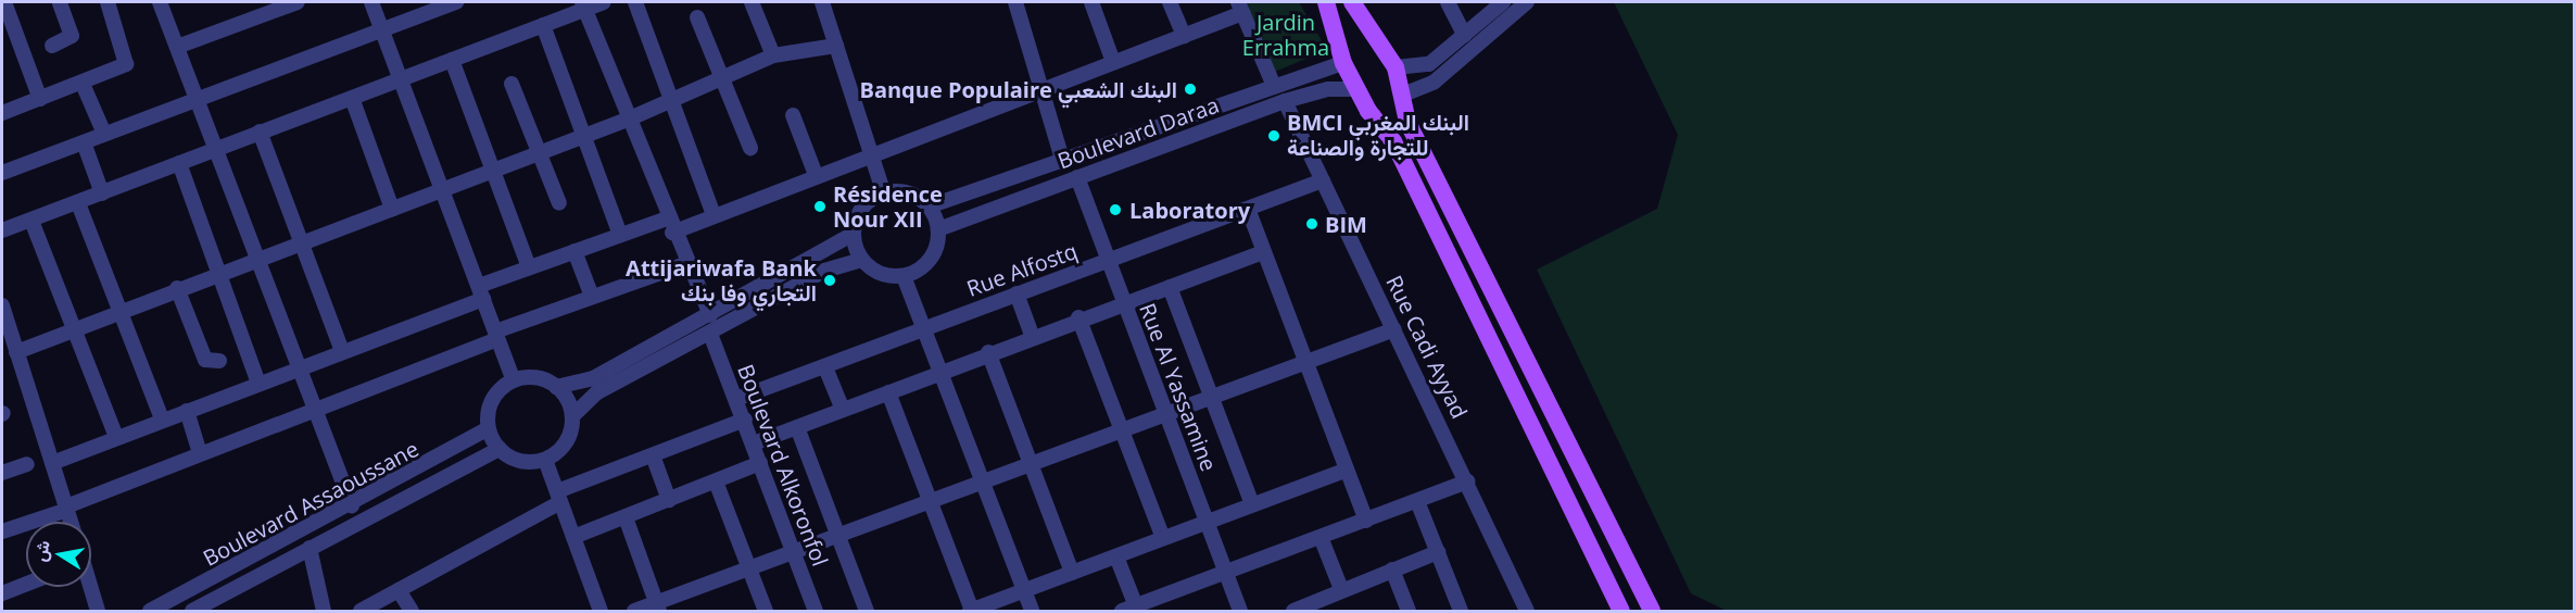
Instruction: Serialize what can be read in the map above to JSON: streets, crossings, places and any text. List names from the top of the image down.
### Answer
{
  "streets": {
    "street": [
      "Boulevard Daraa",
      "Rue Alfostq",
      "Rue Cadi Ayyad",
      "Rue Al Yassamine",
      "Boulevard Alkoronfol",
      "Boulevard Assaoussane"
    ]
  },
  "crossings": [
    ["Boulevard Daraa", "Rue Cadi Ayyad"],
    ["Boulevard Daraa", "Rue Al Yassamine"],
    ["Rue Alfostq", "Rue Cadi Ayyad"],
    ["Rue Alfostq", "Rue Al Yassamine"],
    ["Rue Alfostq", "Boulevard Alkoronfol"]
  ],
  "parks": ["Jardin Errahma"],
  "places": [
    "Banque Populaire البنك الشعبي",
    "BMCI البنك المغربي للتجارة والصناعة",
    "Résidence Nour XII",
    "Laboratory",
    "BIM",
    "Attijariwafa Bank التجاري وفا بنك"
  ],
  "north": "left"
}
